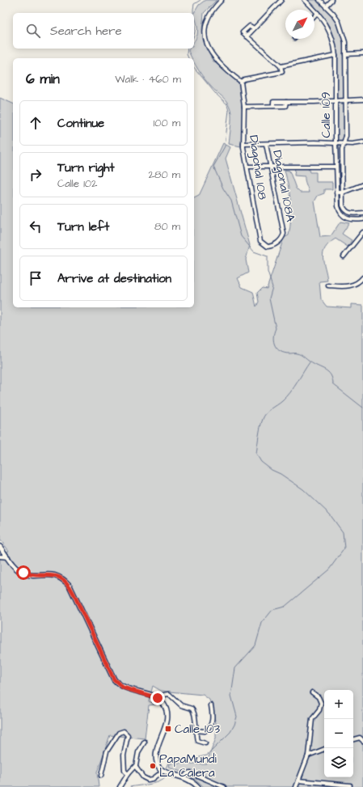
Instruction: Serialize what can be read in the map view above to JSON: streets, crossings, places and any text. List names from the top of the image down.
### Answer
{
  "streets": {
    "street": ["Calle 109", "Diagonal 108", "Diagonal 108A"]
  },
  "crossings": [
    ["Diagonal 108", "Diagonal 108A"]
  ],
  "places": {
    "transit": ["Calle 103"],
    "other": ["PapaMundi La Calera"]
  },
  "north": "top right",
  "page": {
    "search": "Search here",
    "heading": ["6 min", "Walk · 460 m"],
    "list": [
      ["Continue", "100 m"],
      ["Turn right", "Calle 102", "280 m"],
      ["Turn left", "80 m"],
      "Arrive at destination"
    ],
    "map_buttons": ["+", "−"]
  }
}
